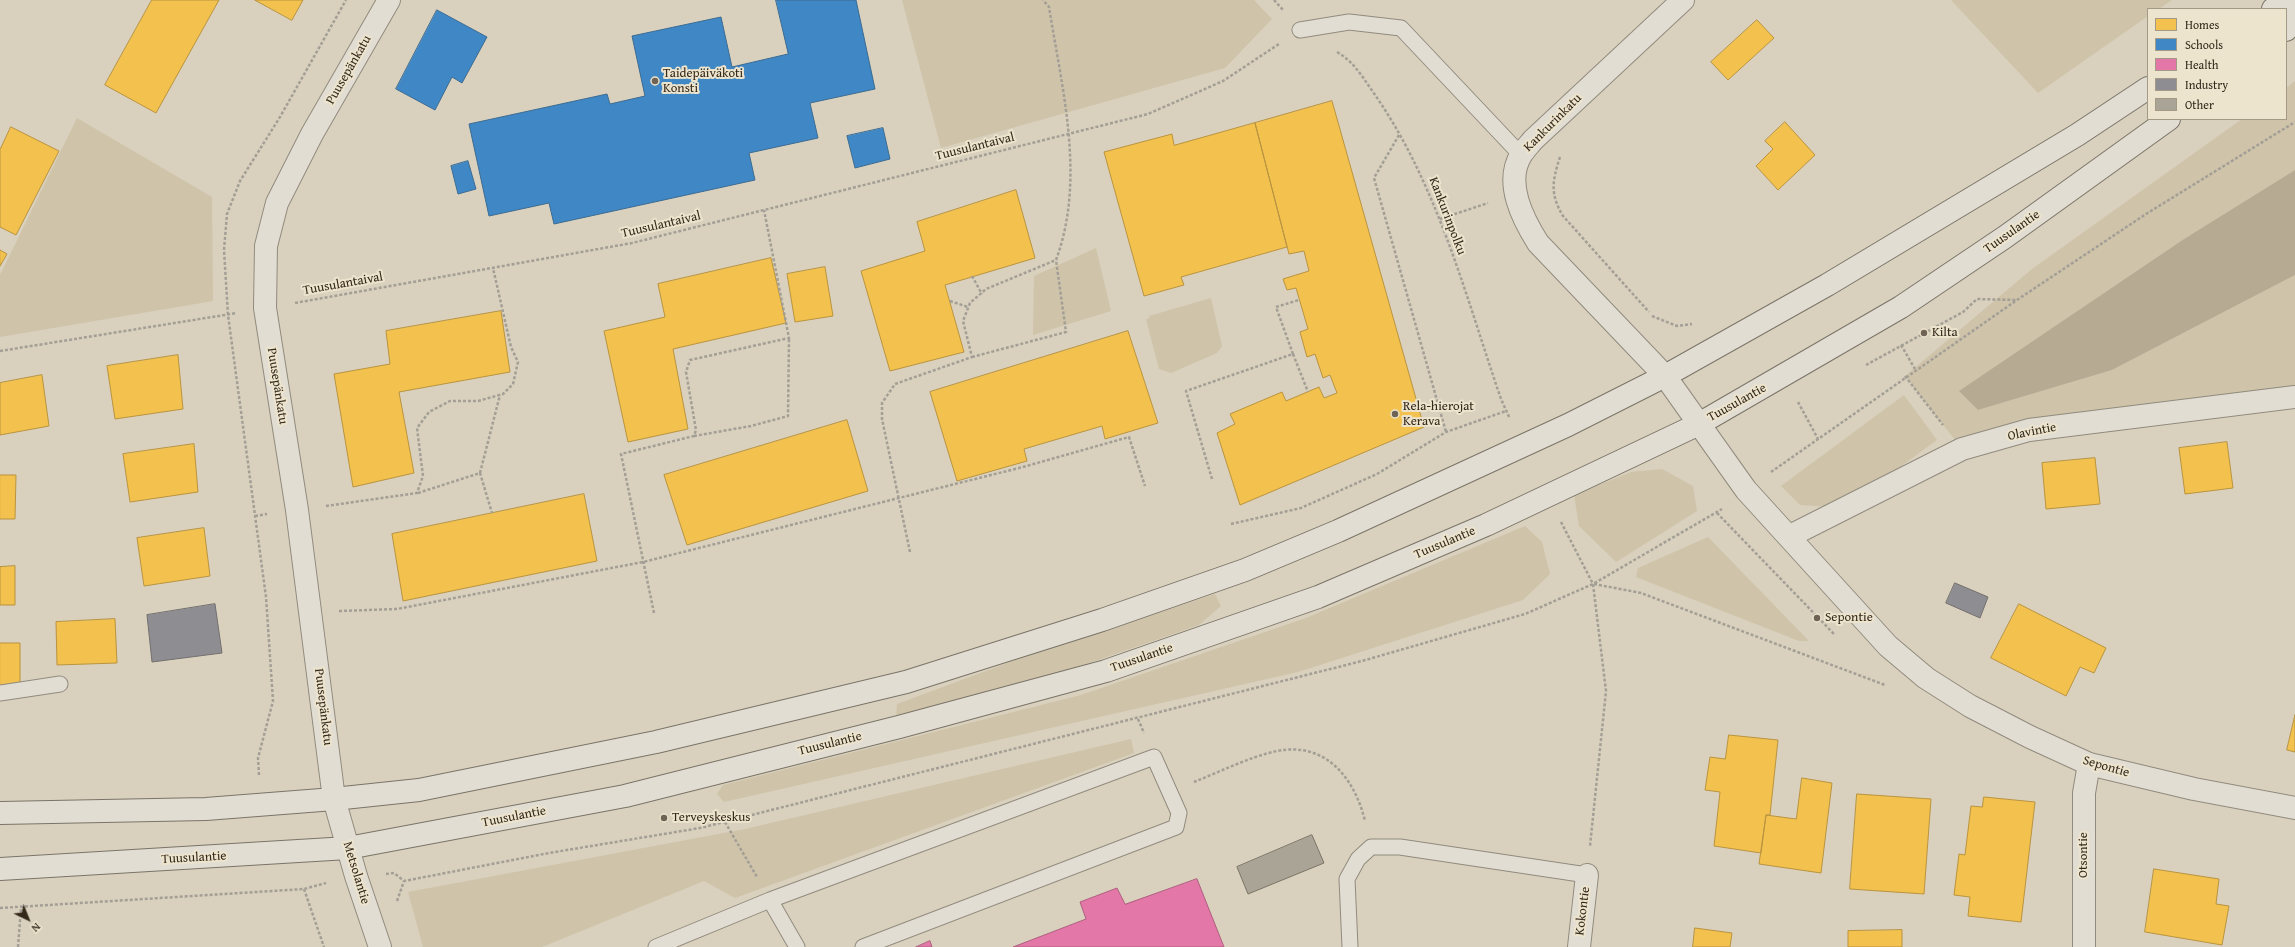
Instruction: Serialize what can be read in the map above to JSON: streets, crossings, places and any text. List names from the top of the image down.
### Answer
{
  "streets": {
    "main road": [
      "Puusepänkatu",
      "Kankurinkatu",
      "Tuusulantie",
      "Olavintie",
      "Sepontie",
      "Otsontie",
      "Metsolantie",
      "Kokontie"
    ],
    "path": ["Tuusulantaival", "Kankurinpolku"]
  },
  "crossings": [
    ["Puusepänkatu", "Tuusulantaival"],
    ["Puusepänkatu", "Metsolantie"],
    ["Kankurinkatu", "Sepontie"],
    ["Tuusulantaival", "Kankurinpolku"],
    ["Tuusulantie", "Sepontie"],
    ["Tuusulantie", "Metsolantie"],
    ["Olavintie", "Sepontie"],
    ["Sepontie", "Otsontie"]
  ],
  "places": [
    "Taidepäiväkoti Konsti",
    "Kilta",
    "Rela-hierojat Kerava",
    "Sepontie",
    "Terveyskeskus"
  ],
  "legend": [
    "Homes",
    "Schools",
    "Health",
    "Industry",
    "Other"
  ],
  "north": "bottom right"
}
